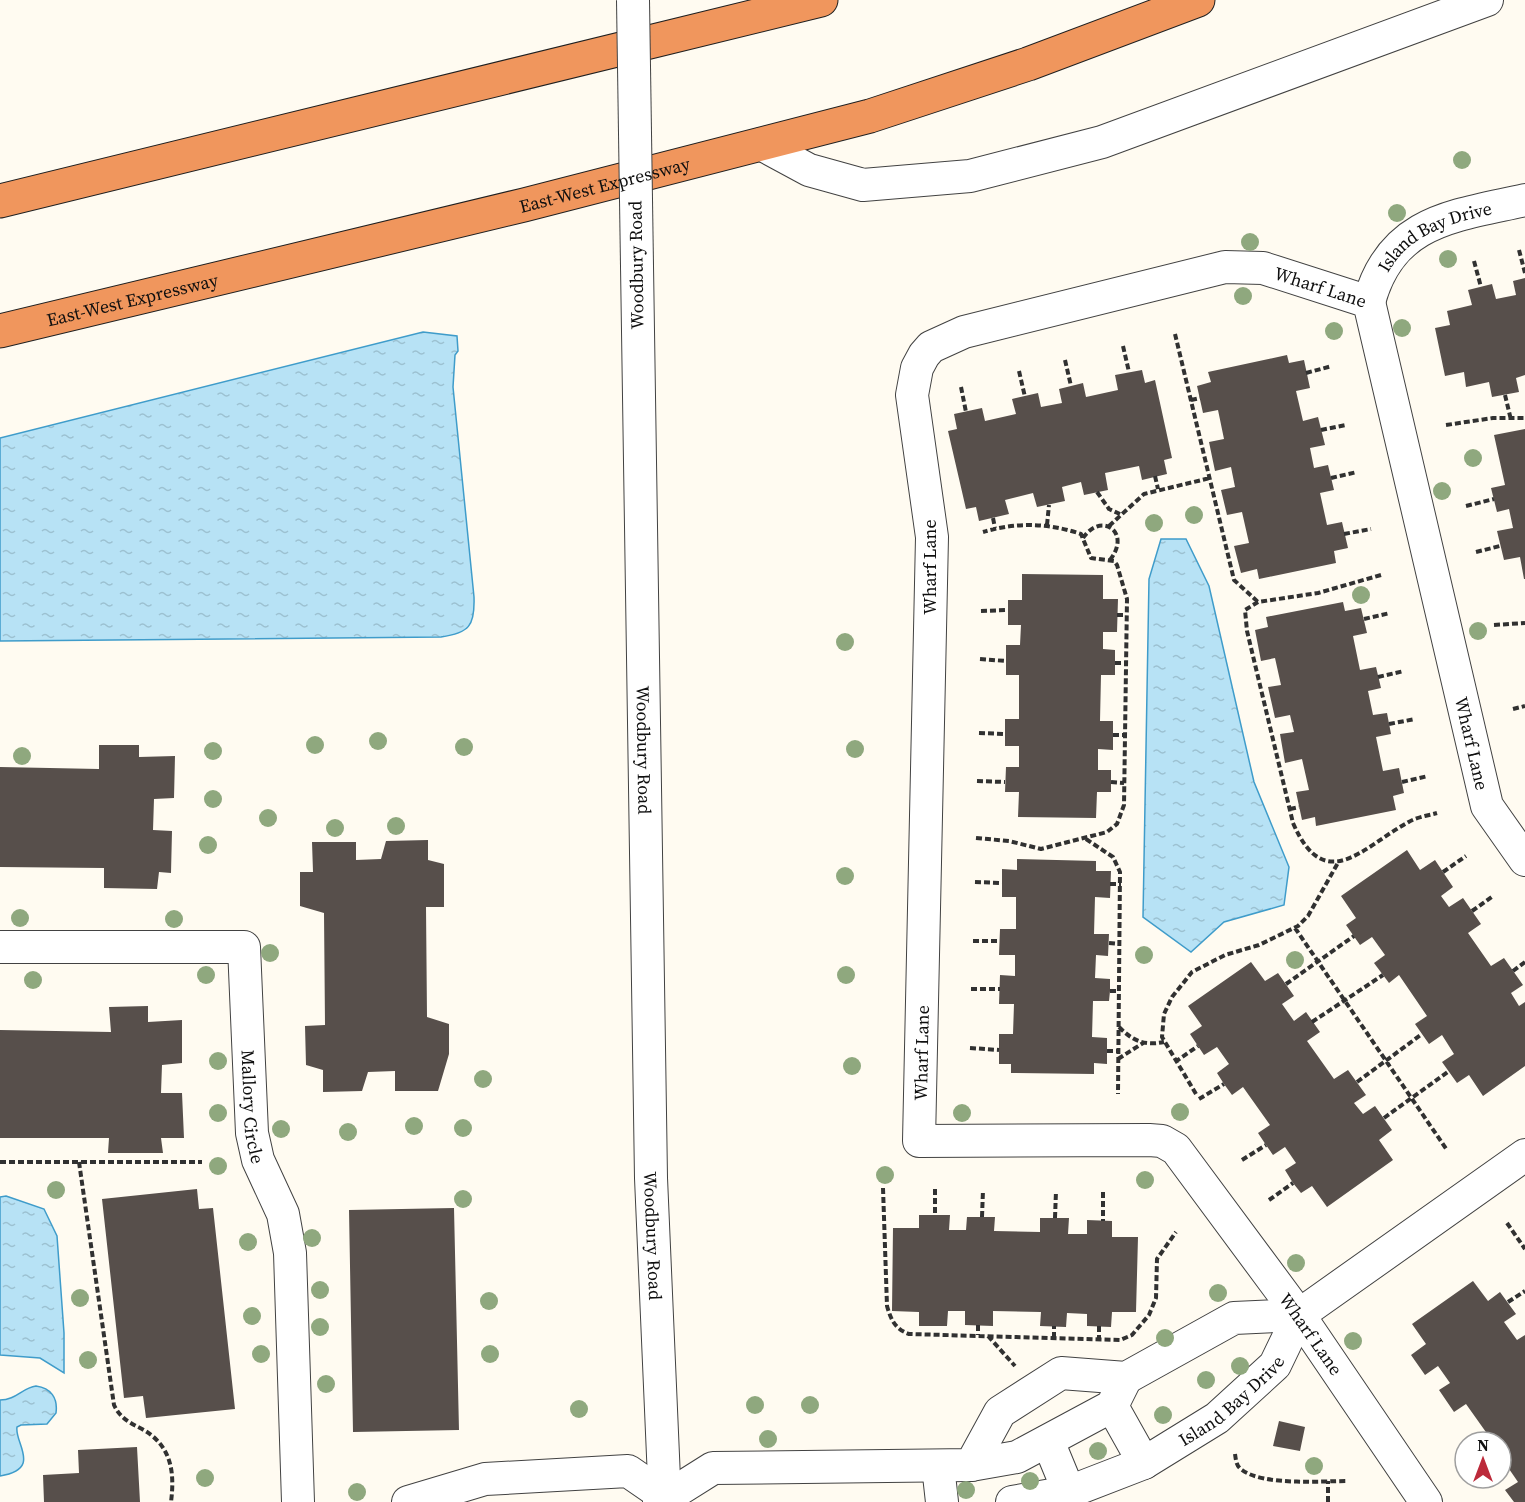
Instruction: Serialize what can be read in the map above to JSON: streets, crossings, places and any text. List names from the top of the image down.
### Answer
{
  "streets": {
    "highway": ["East-West Expressway"],
    "street": [
      "Island Bay Drive",
      "Woodbury Road",
      "Wharf Lane",
      "Mallory Circle"
    ]
  },
  "crossings": [
    ["Island Bay Drive", "Wharf Lane"]
  ],
  "north": "top"
}
